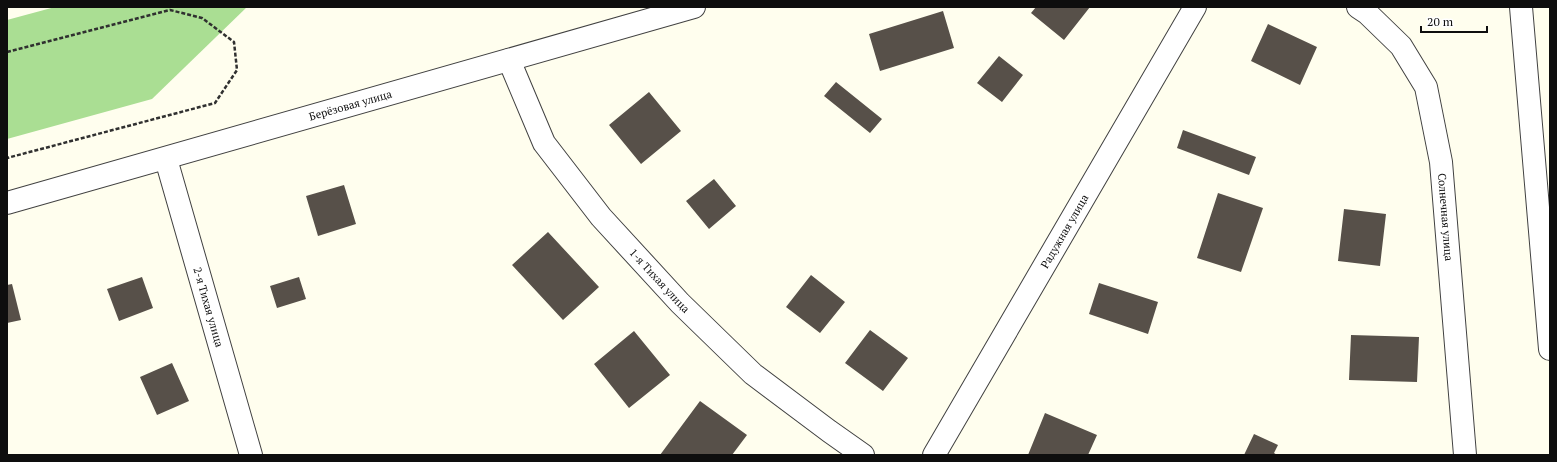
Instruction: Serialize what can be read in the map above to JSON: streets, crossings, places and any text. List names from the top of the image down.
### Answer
{
  "streets": {
    "street": [
      "Берёзовая улица",
      "Солнечная улица",
      "Радужная улица",
      "1-я Тихая улица",
      "2-я Тихая улица"
    ]
  },
  "crossings": [
    ["Берёзовая улица", "1-я Тихая улица"],
    ["Берёзовая улица", "2-я Тихая улица"]
  ],
  "scale_bar": "20 m"
}
